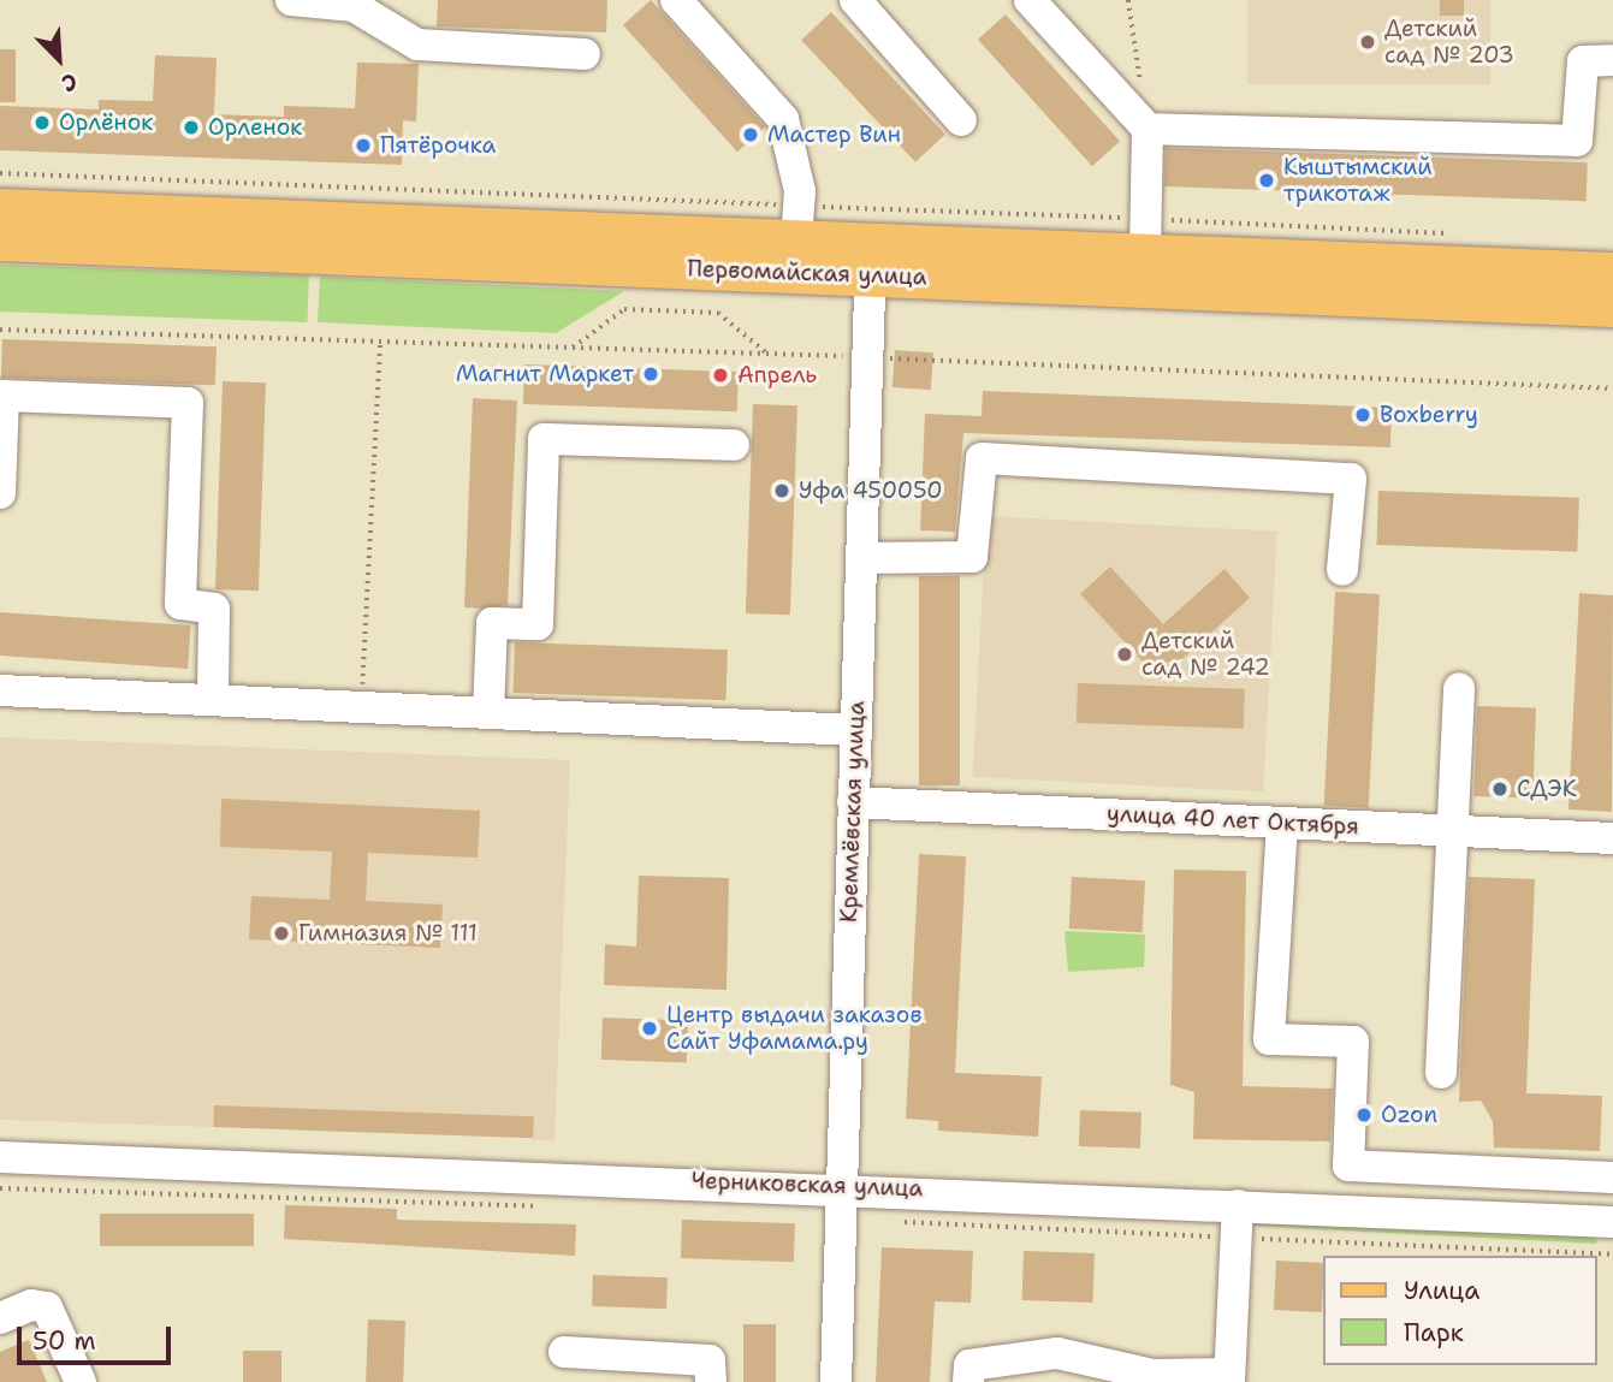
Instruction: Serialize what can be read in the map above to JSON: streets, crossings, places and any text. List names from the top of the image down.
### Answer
{
  "streets": {
    "main road": ["Первомайская улица"],
    "street": ["Кремлёвская улица", "улица 40 лет Октября", "Черниковская улица"]
  },
  "crossings": [
    ["Первомайская улица", "Кремлёвская улица"],
    ["Кремлёвская улица", "улица 40 лет Октября"],
    ["Кремлёвская улица", "Черниковская улица"]
  ],
  "places": [
    "Детский сад № 203",
    "Орлёнок",
    "Орленок",
    "Мастер Вин",
    "Пятёрочка",
    "Кыштымский трикотаж",
    "Магнит Маркет",
    "Апрель",
    "Boxberry",
    "Уфа 450050",
    "Детский сад № 242",
    "СДЭК",
    "Гимназия № 111",
    "Центр выдачи заказов Сайт Уфамама.ру",
    "Ozon"
  ],
  "legend": ["Улица", "Парк"],
  "scale_bar": "50 m",
  "north": "bottom right"
}
